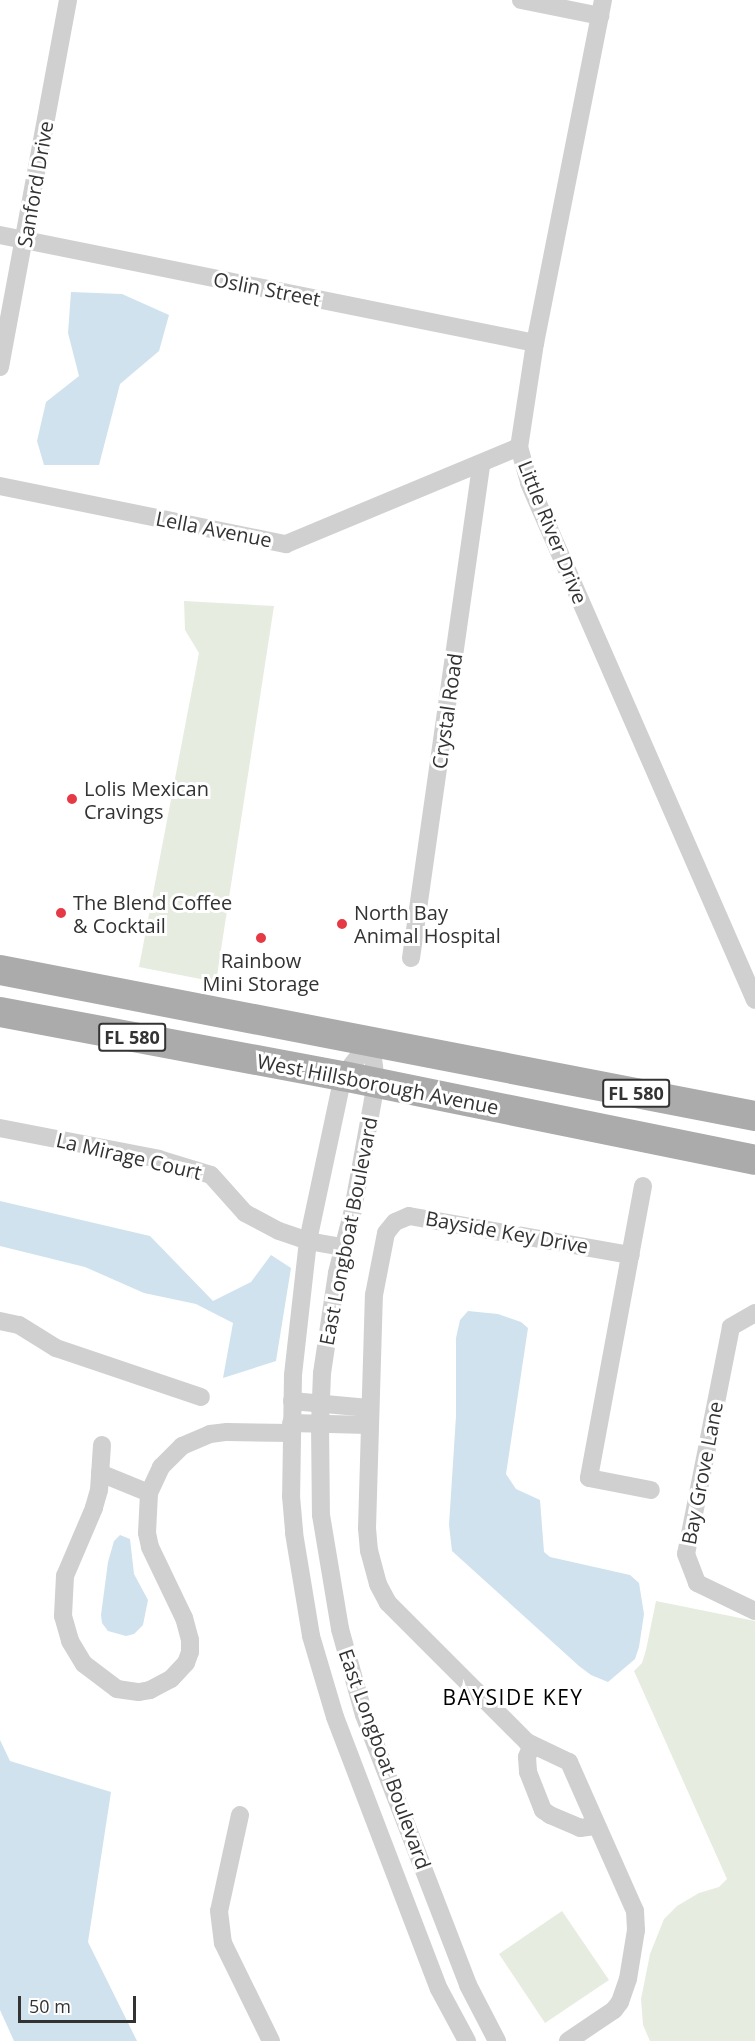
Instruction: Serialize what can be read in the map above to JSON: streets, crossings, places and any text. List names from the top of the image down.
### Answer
{
  "streets": {
    "main road": ["FL 580", "West Hillsborough Avenue"],
    "street": [
      "Sanford Drive",
      "Oslin Street",
      "Lella Avenue",
      "Little River Drive",
      "Crystal Road",
      "La Mirage Court",
      "East Longboat Boulevard",
      "Bayside Key Drive",
      "Bay Grove Lane"
    ]
  },
  "crossings": [
    ["Sanford Drive", "Oslin Street"],
    ["Oslin Street", "Little River Drive"],
    ["Lella Avenue", "Little River Drive"],
    ["Lella Avenue", "Crystal Road"],
    ["West Hillsborough Avenue", "East Longboat Boulevard"],
    ["La Mirage Court", "East Longboat Boulevard"]
  ],
  "districts": ["BAYSIDE KEY"],
  "places": [
    "Lolis Mexican Cravings",
    "The Blend Coffee & Cocktail",
    "North Bay Animal Hospital",
    "Rainbow Mini Storage"
  ],
  "scale_bar": "50 m"
}
